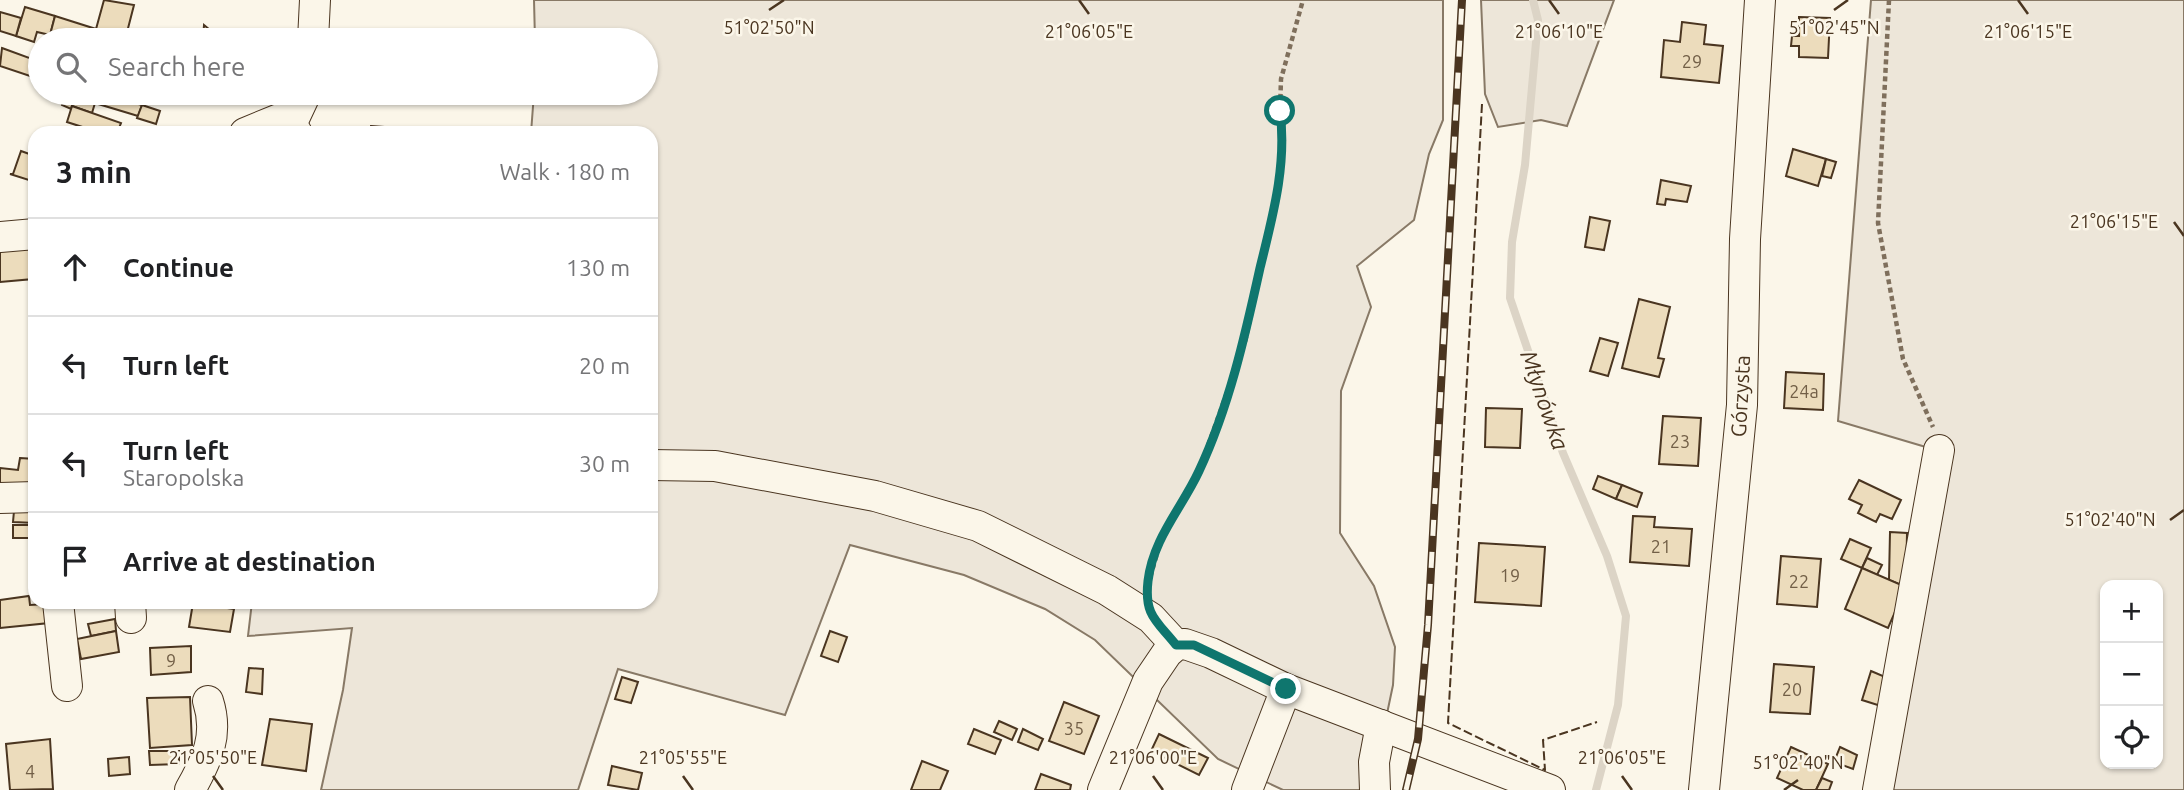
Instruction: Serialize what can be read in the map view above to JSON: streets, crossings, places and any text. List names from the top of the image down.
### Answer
{
  "streets": {
    "street": ["Górzysta"]
  },
  "water": ["Młynówka"],
  "house_numbers": [
    "29",
    "24a",
    "23",
    "21",
    "19",
    "22",
    "9",
    "20",
    "35",
    "4"
  ],
  "page": {
    "search": "Search here",
    "heading": ["3 min", "Walk · 180 m"],
    "list": [
      ["Continue", "130 m"],
      ["Turn left", "20 m"],
      ["Turn left", "Staropolska", "30 m"],
      "Arrive at destination"
    ],
    "map_buttons": ["+", "−"]
  },
  "coordinates": [
    "51°02'50\"N",
    "51°02'45\"N",
    "21°06'10\"E",
    "21°06'15\"E",
    "21°06'05\"E",
    "51°02'40\"N",
    "21°05'50\"E",
    "21°05'55\"E",
    "21°06'00\"E"
  ]
}
